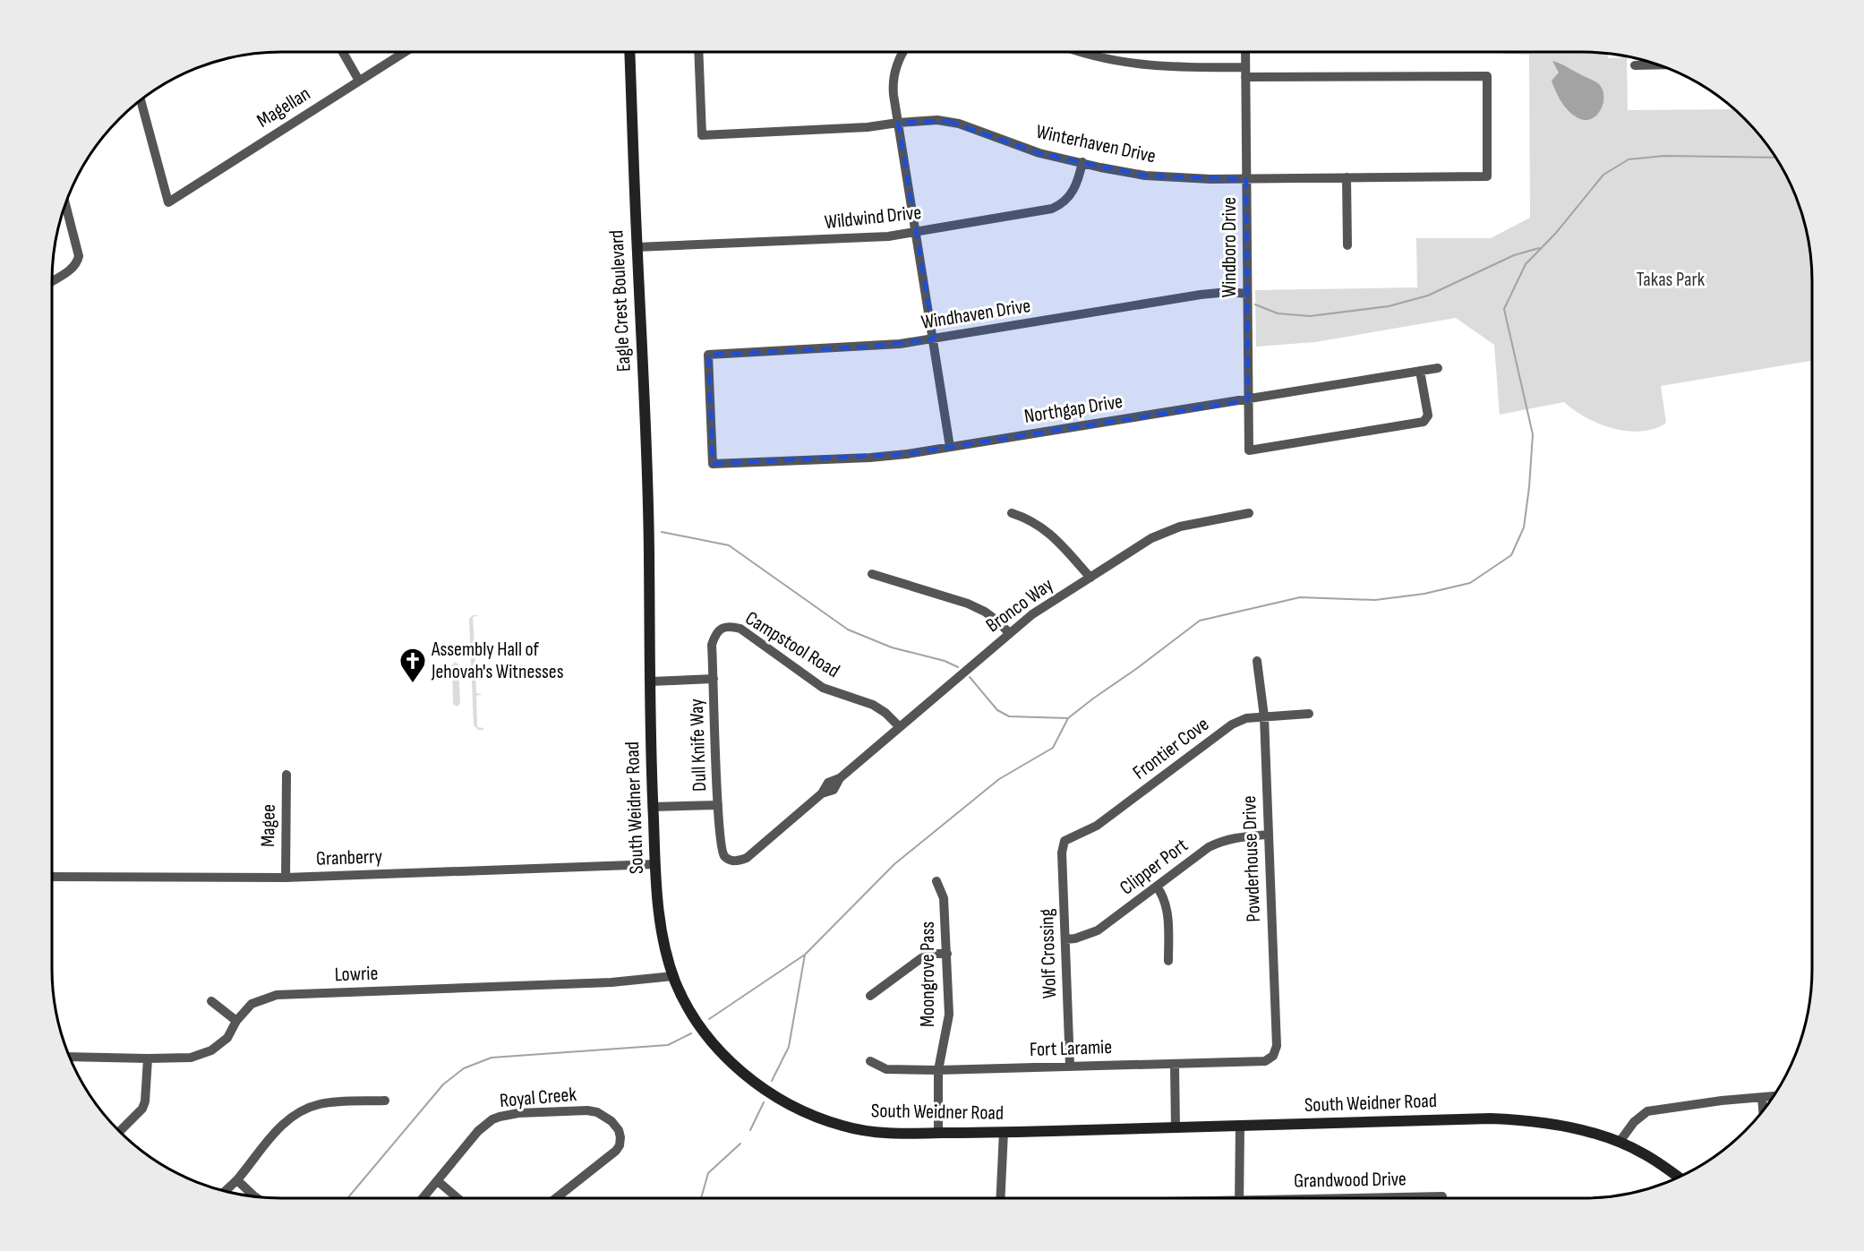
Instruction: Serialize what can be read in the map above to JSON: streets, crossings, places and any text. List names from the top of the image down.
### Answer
{
  "streets": {
    "main road": ["Eagle Crest Boulevard", "South Weidner Road"],
    "street": [
      "Magellan",
      "Winterhaven Drive",
      "Wildwind Drive",
      "Windboro Drive",
      "Windhaven Drive",
      "Northgap Drive",
      "Bronco Way",
      "Campstool Road",
      "Dull Knife Way",
      "Frontier Cove",
      "Magee",
      "Granberry",
      "Powderhouse Drive",
      "Clipper Port",
      "Wolf Crossing",
      "Lowrie",
      "Moongrove Pass",
      "Fort Laramie",
      "Royal Creek",
      "Grandwood Drive"
    ]
  },
  "crossings": [
    ["Winterhaven Drive", "Wildwind Drive"],
    ["Winterhaven Drive", "Windboro Drive"],
    ["Wildwind Drive", "Eagle Crest Boulevard"],
    ["Windboro Drive", "Windhaven Drive"],
    ["Windboro Drive", "Northgap Drive"],
    ["Eagle Crest Boulevard", "South Weidner Road"],
    ["Windhaven Drive", "Northgap Drive"],
    ["Bronco Way", "Campstool Road"],
    ["Bronco Way", "Dull Knife Way"],
    ["Campstool Road", "Dull Knife Way"],
    ["Frontier Cove", "Powderhouse Drive"],
    ["Frontier Cove", "Wolf Crossing"],
    ["South Weidner Road", "Granberry"],
    ["South Weidner Road", "Lowrie"],
    ["South Weidner Road", "Moongrove Pass"],
    ["Magee", "Granberry"],
    ["Powderhouse Drive", "Clipper Port"],
    ["Powderhouse Drive", "Fort Laramie"],
    ["Clipper Port", "Wolf Crossing"],
    ["Wolf Crossing", "Fort Laramie"],
    ["Moongrove Pass", "Fort Laramie"]
  ],
  "parks": ["Takas Park"],
  "places": {
    "church": ["Assembly Hall of Jehovah's Witnesses"]
  }
}
